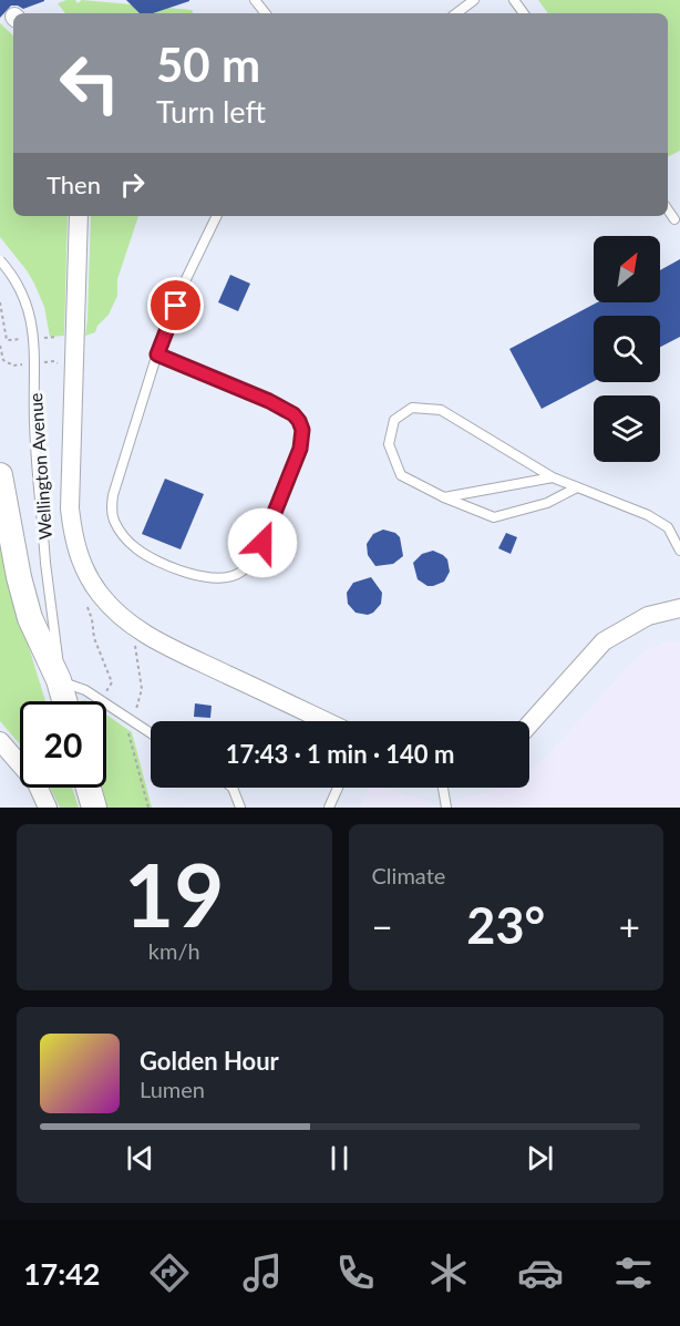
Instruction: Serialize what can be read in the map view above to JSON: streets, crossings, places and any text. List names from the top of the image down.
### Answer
{
  "streets": {
    "main road": ["Wellington Avenue"]
  },
  "north": "top right",
  "page": {
    "turn": ["50 m", "Turn left"],
    "then": "Then",
    "limit": "20",
    "trip": "17:43 · 1 min · 140 m",
    "tile": [
      ["19", "km/h"],
      "Climate"
    ],
    "heat": ["−", "23°", "+"],
    "song": ["Golden Hour", "Lumen"],
    "tabs": "17:42"
  }
}
